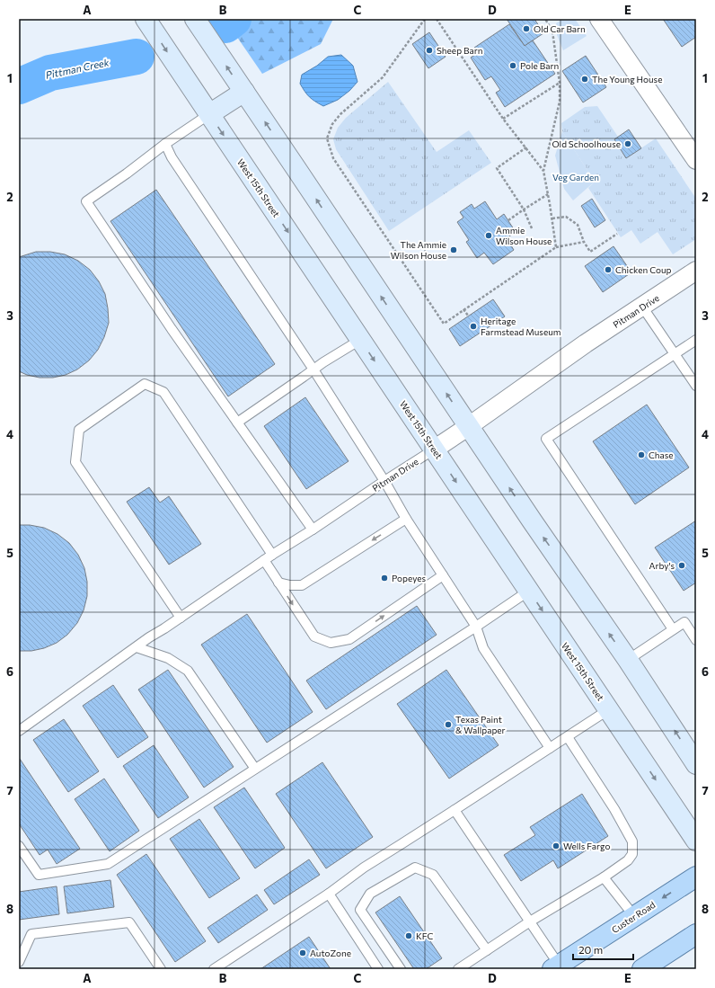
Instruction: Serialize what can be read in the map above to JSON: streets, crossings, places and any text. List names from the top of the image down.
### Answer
{
  "streets": {
    "main road": ["West 15th Street", "Custer Road"],
    "street": ["Pitman Drive"]
  },
  "crossings": [
    ["West 15th Street", "Pitman Drive"]
  ],
  "water": ["Pittman Creek"],
  "parks": ["Veg Garden"],
  "places": [
    "Old Car Barn",
    "Sheep Barn",
    "Pole Barn",
    "The Young House",
    "Old Schoolhouse",
    "Ammie Wilson House",
    "The Ammie Wilson House",
    "Chicken Coup",
    "Heritage Farmstead Museum",
    "Chase",
    "Arby's",
    "Popeyes",
    "Texas Paint & Wallpaper",
    "Wells Fargo",
    "KFC",
    "AutoZone"
  ],
  "scale_bar": "20 m",
  "grid": {
    "columns": [
      "A",
      "B",
      "C",
      "D",
      "E"
    ],
    "rows": [
      "1",
      "2",
      "3",
      "4",
      "5",
      "6",
      "7",
      "8"
    ]
  }
}
